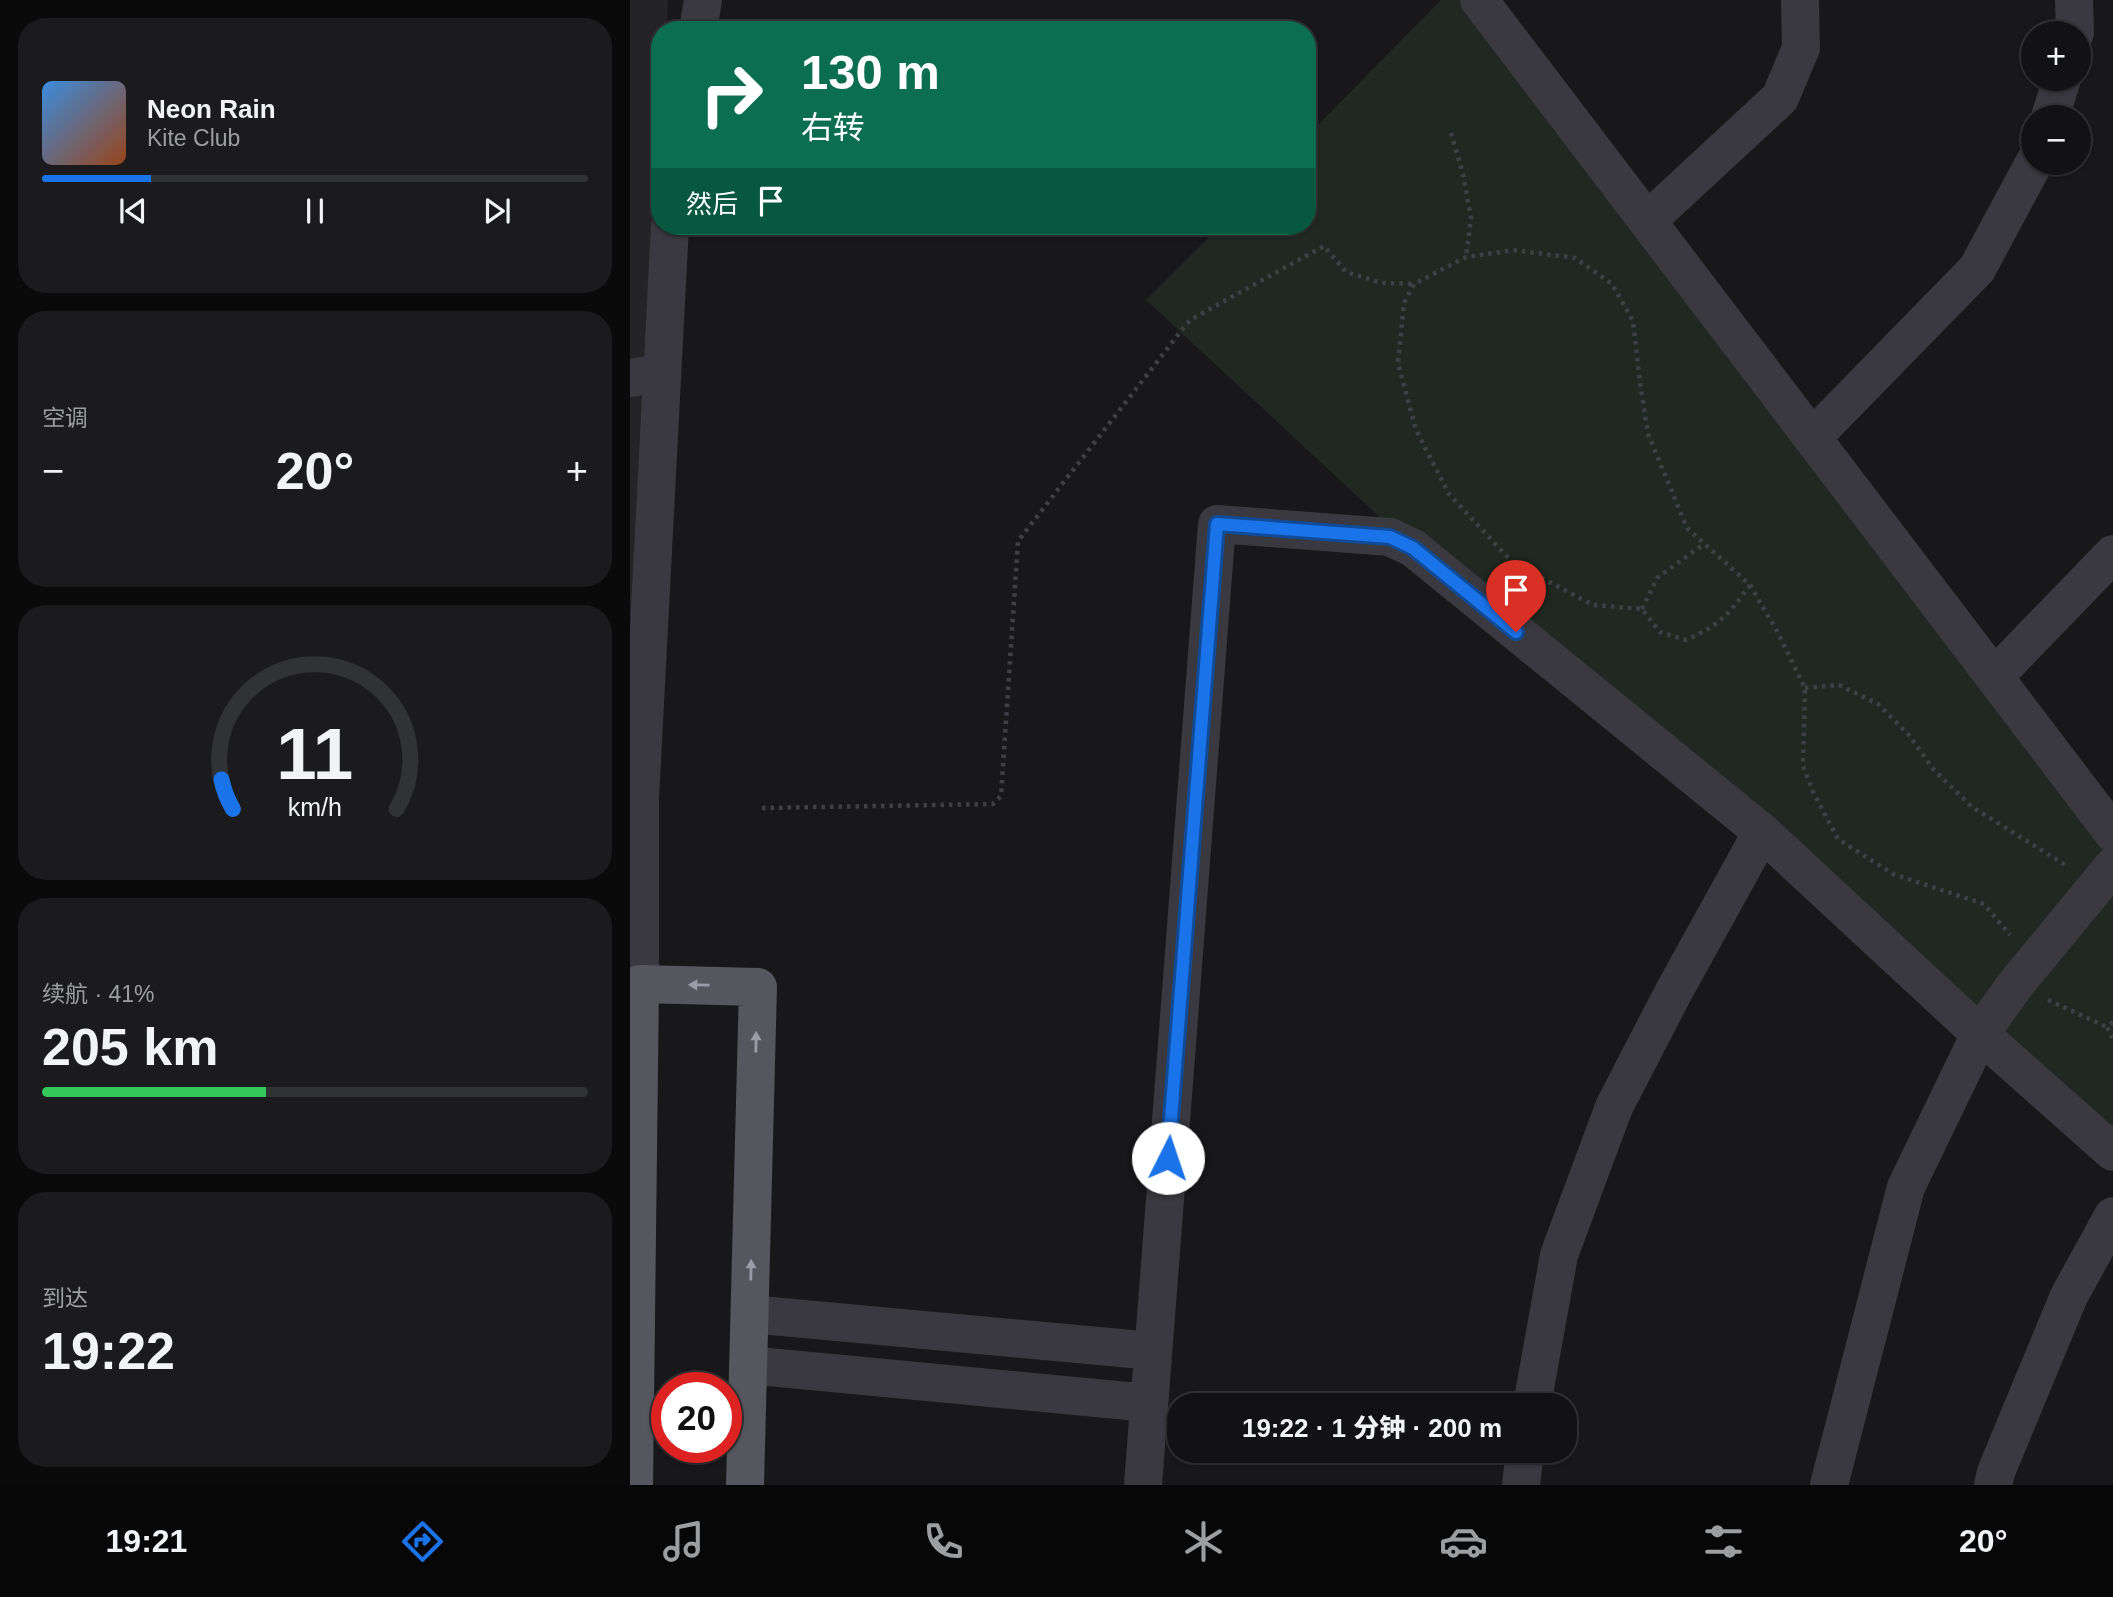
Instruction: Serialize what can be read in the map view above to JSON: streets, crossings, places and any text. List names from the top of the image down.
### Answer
{
  "page": {
    "map_buttons": ["+", "−"],
    "turn": ["130 m", "右转"],
    "song": ["Neon Rain", "Kite Club"],
    "then": "然后",
    "tile": [
      "空调",
      ["续航 · 41%", "205 km"],
      ["到达", "19:22"]
    ],
    "heat": ["−", "20°", "+"],
    "limit": "20",
    "trip": "19:22 · 1 分钟 · 200 m",
    "tabs": ["19:21", "20°"],
    "gauge": ["11", "km/h"]
  }
}
